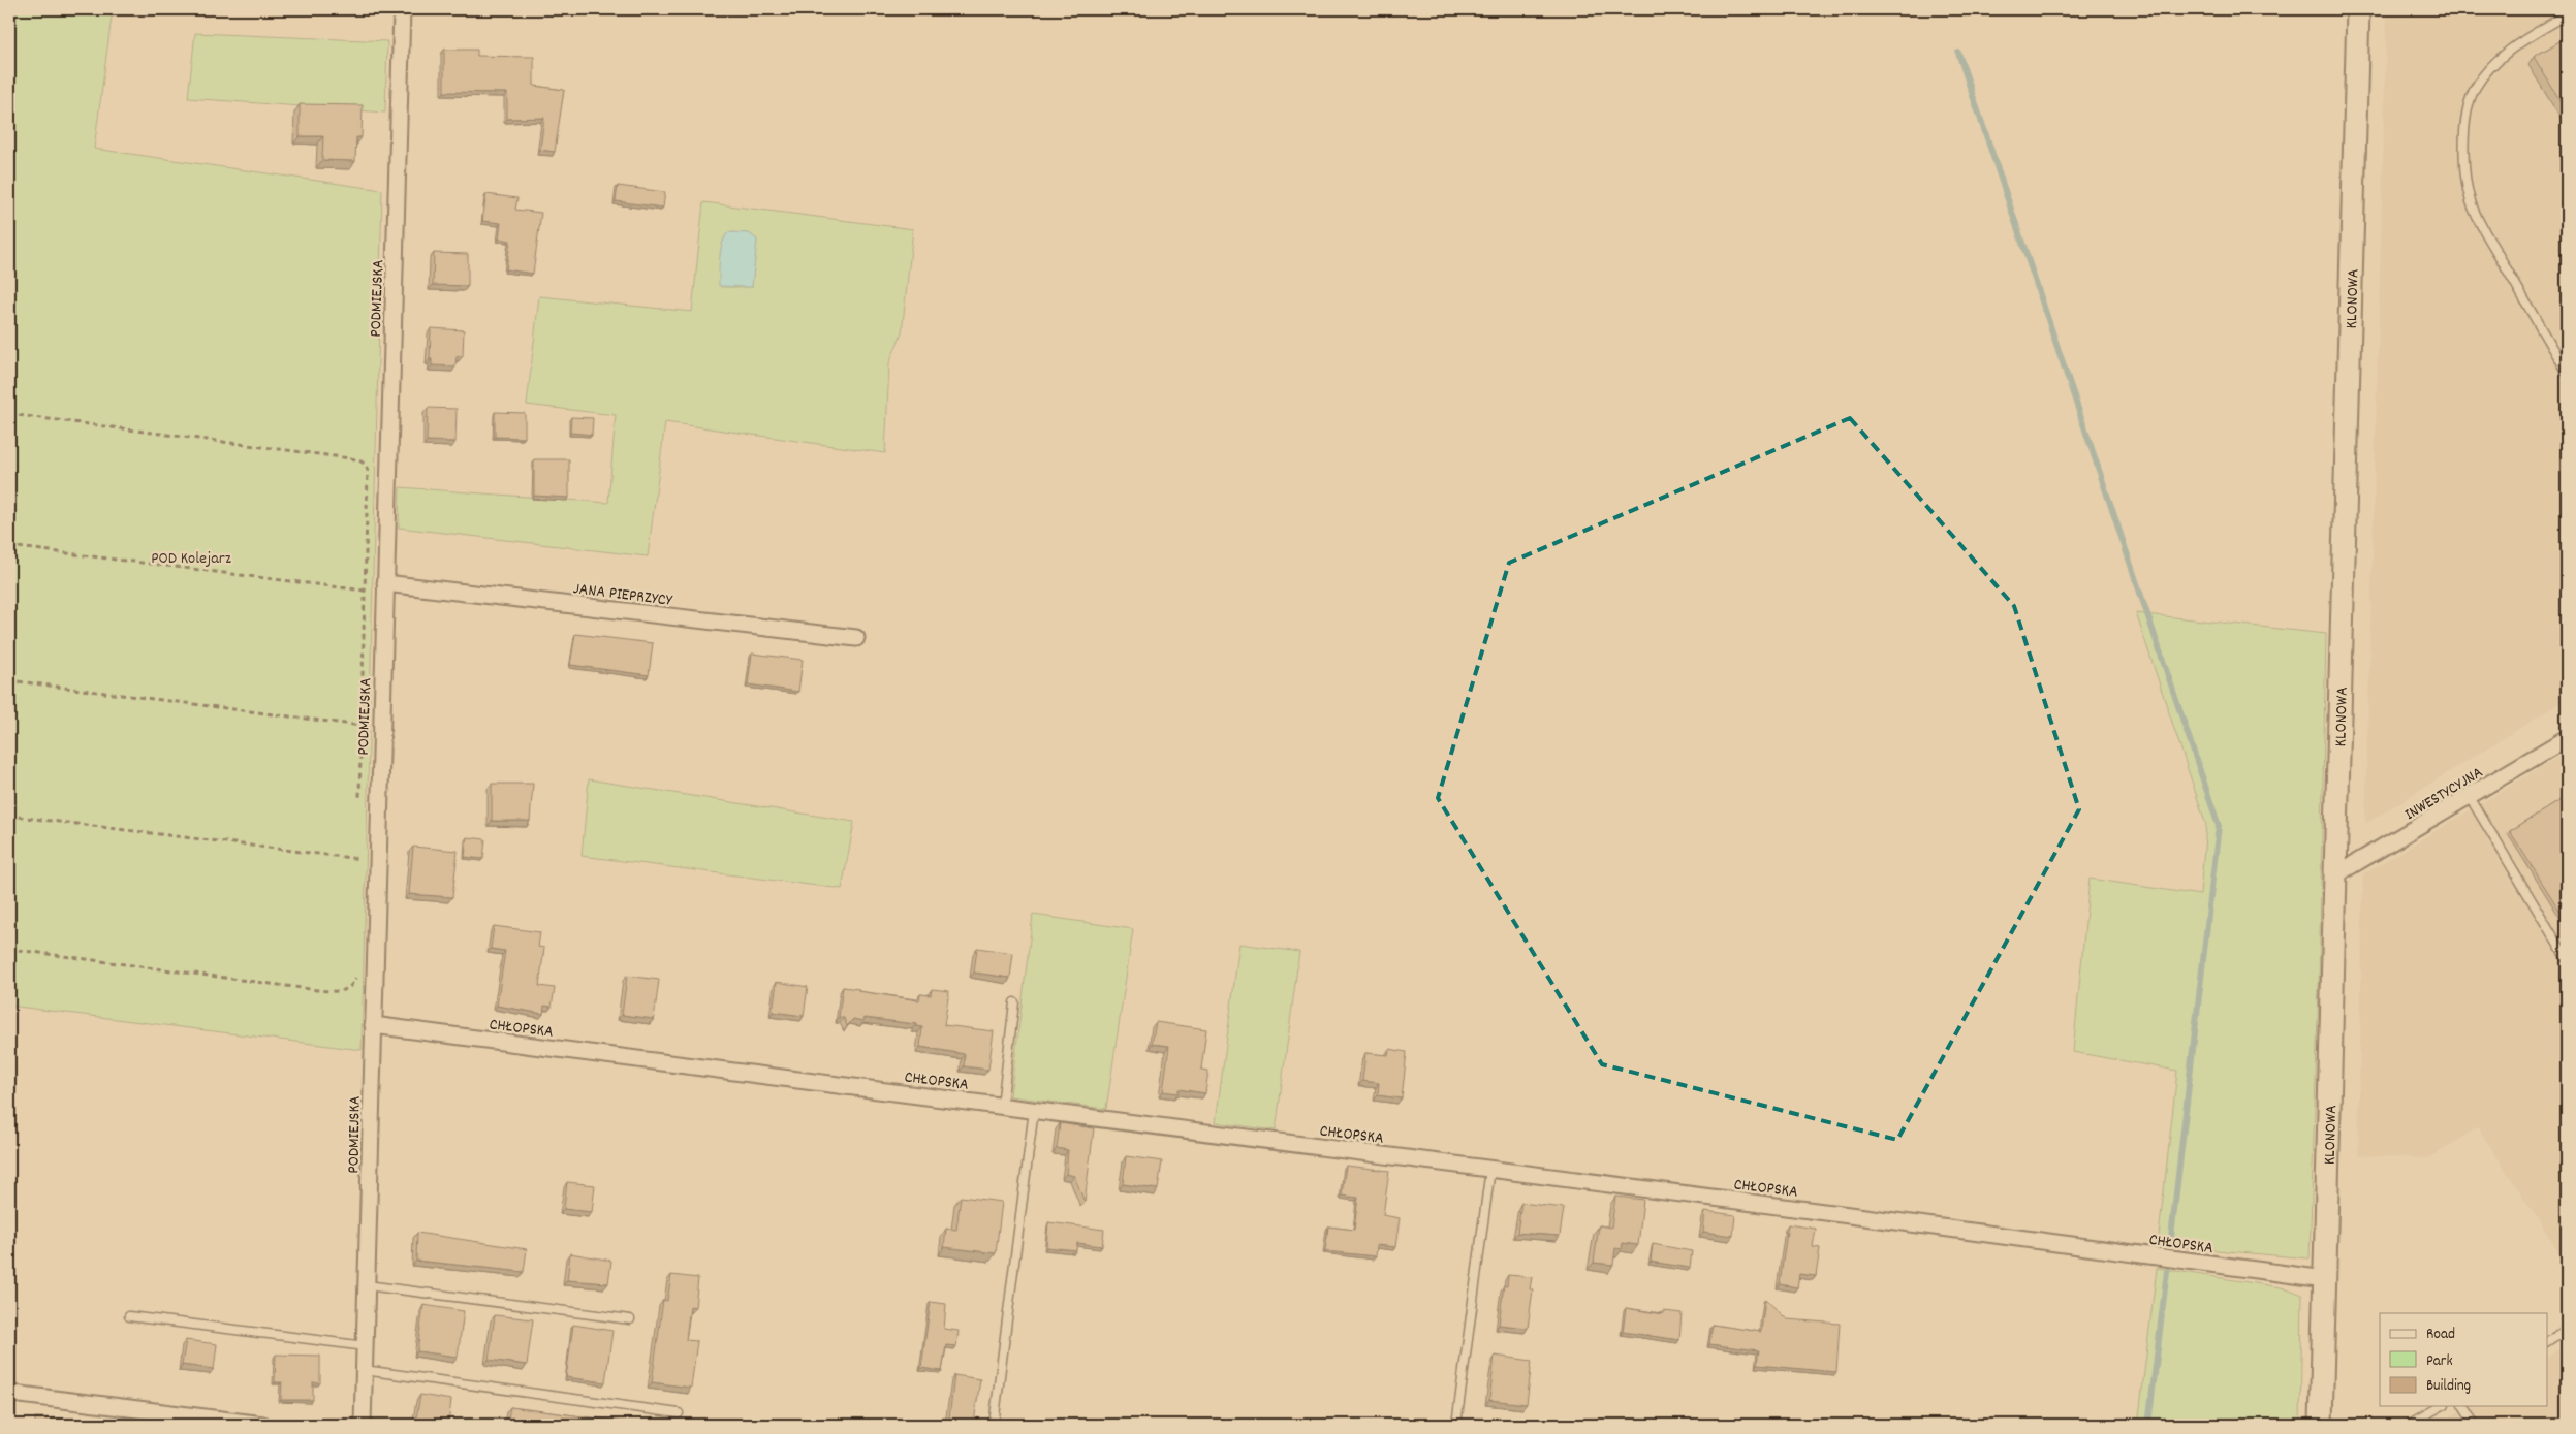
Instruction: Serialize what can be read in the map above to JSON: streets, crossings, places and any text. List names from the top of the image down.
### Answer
{
  "streets": {
    "street": [
      "PODMIEJSKA",
      "KLONOWA",
      "JANA PIEPRZYCY",
      "INWESTYCYJNA",
      "CHŁOPSKA"
    ]
  },
  "crossings": [
    ["PODMIEJSKA", "JANA PIEPRZYCY"],
    ["PODMIEJSKA", "CHŁOPSKA"],
    ["KLONOWA", "INWESTYCYJNA"],
    ["KLONOWA", "CHŁOPSKA"]
  ],
  "parks": ["POD Kolejarz"],
  "legend": ["Road", "Park", "Building"]
}
